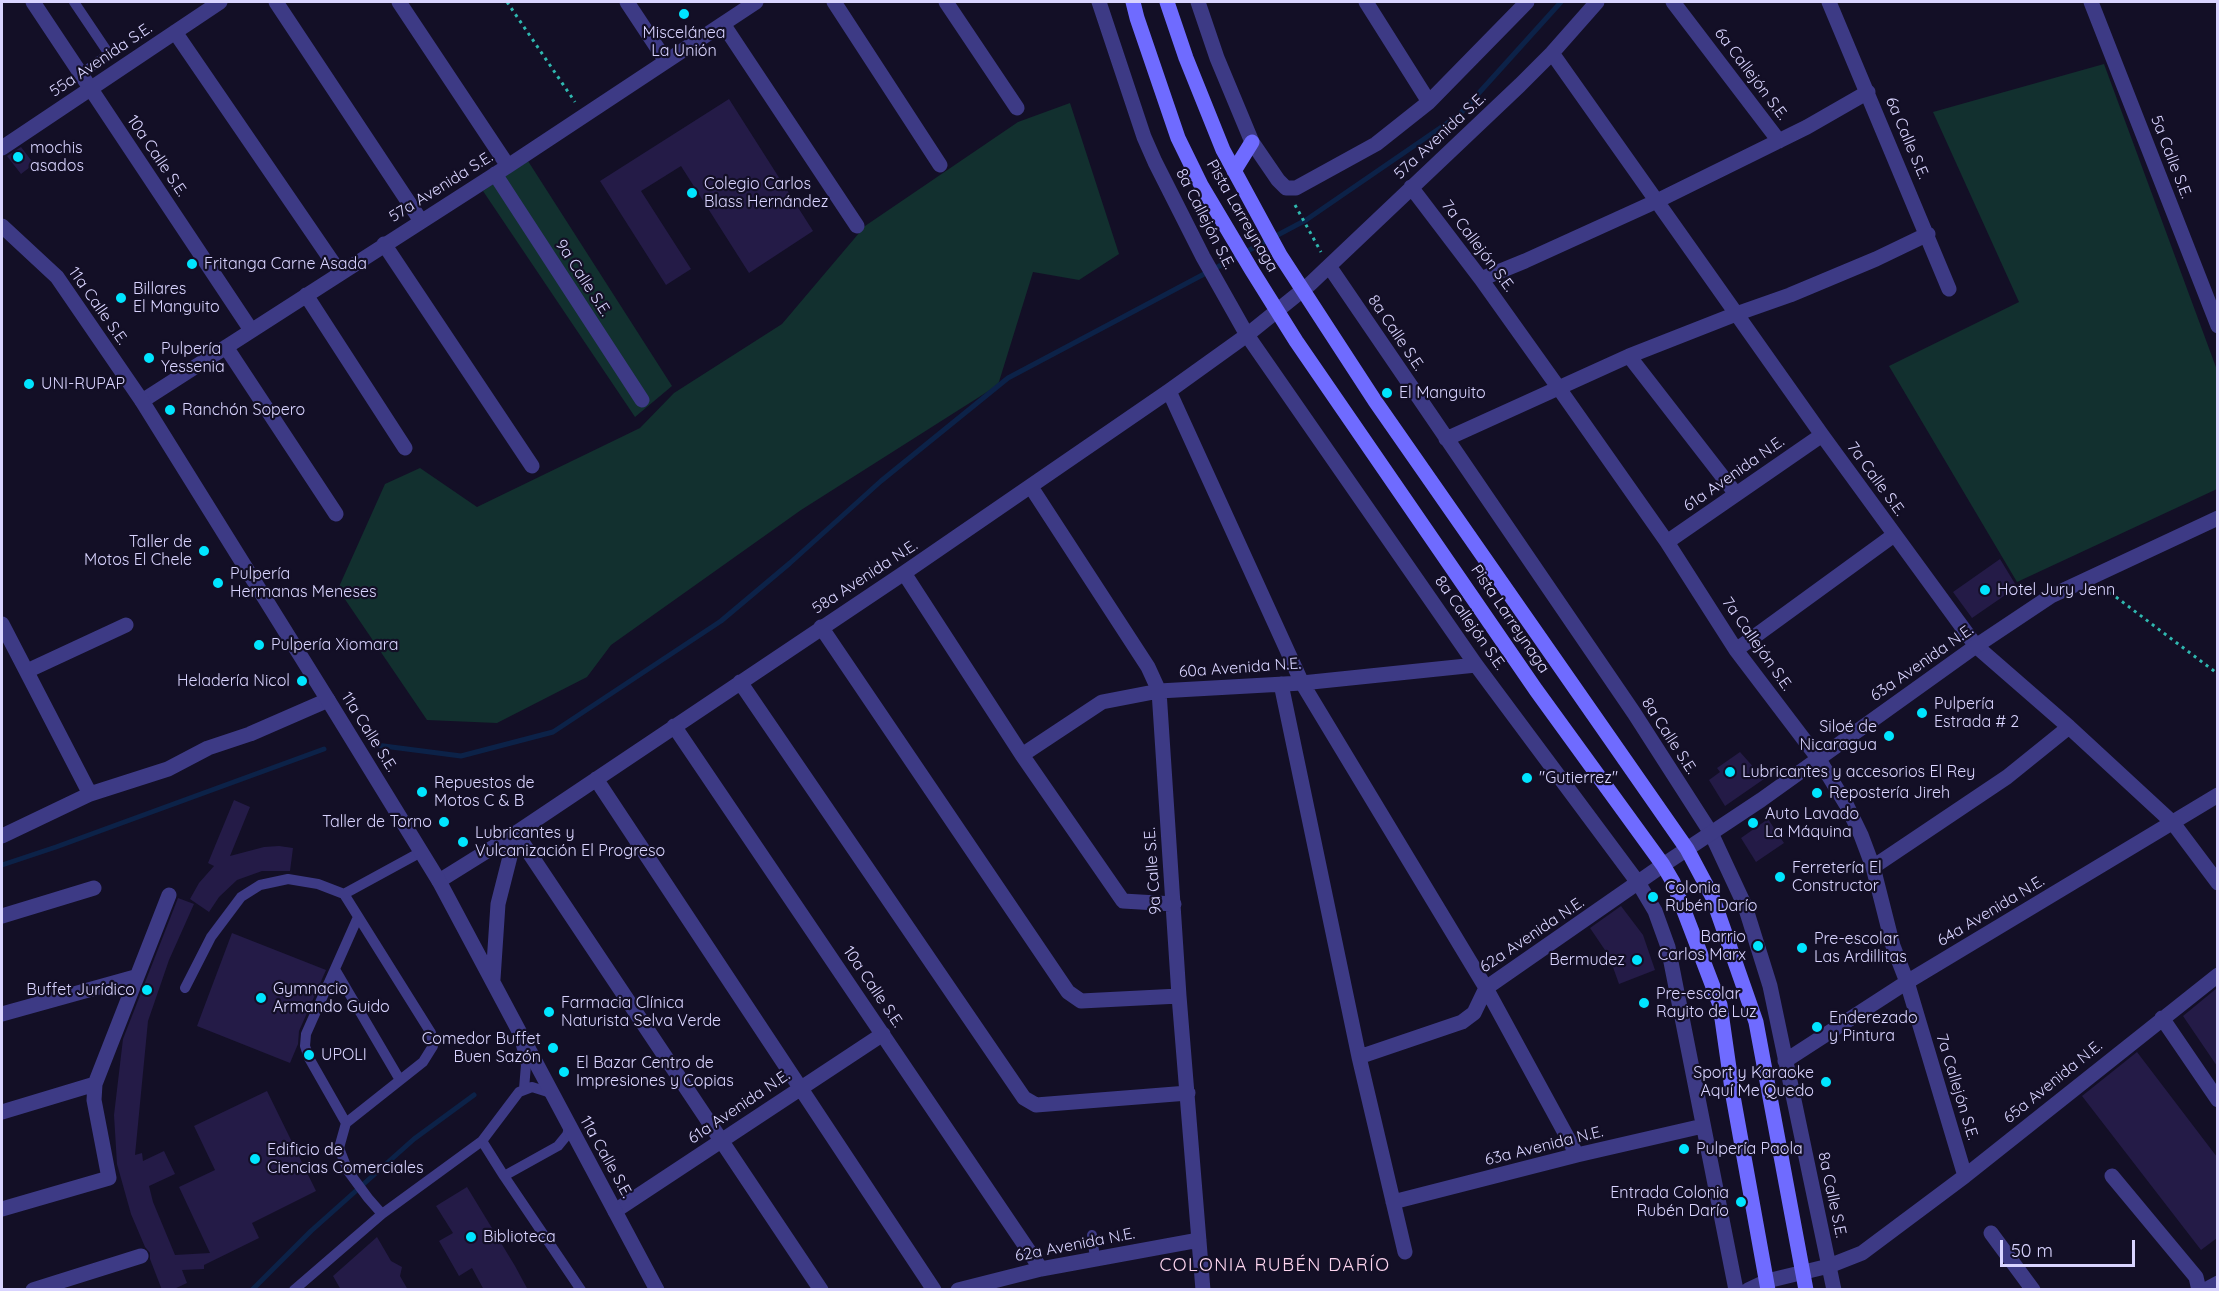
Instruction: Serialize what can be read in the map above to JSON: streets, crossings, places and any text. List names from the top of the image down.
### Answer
{
  "streets": {
    "main road": ["Pista Larreynaga"],
    "street": [
      "55a Avenida S.E.",
      "6a Callejón S.E.",
      "57a Avenida S.E.",
      "6a Calle S.E.",
      "10a Calle S.E.",
      "5a Calle S.E.",
      "8a Callejón S.E.",
      "7a Callejón S.E.",
      "9a Calle S.E.",
      "11a Calle S.E.",
      "8a Calle S.E.",
      "61a Avenida N.E.",
      "7a Calle S.E.",
      "58a Avenida N.E.",
      "63a Avenida N.E.",
      "60a Avenida N.E.",
      "64a Avenida N.E.",
      "62a Avenida N.E.",
      "65a Avenida N.E."
    ]
  },
  "crossings": [
    ["55a Avenida S.E.", "10a Calle S.E."],
    ["57a Avenida S.E.", "10a Calle S.E."],
    ["57a Avenida S.E.", "Pista Larreynaga"],
    ["57a Avenida S.E.", "7a Callejón S.E."],
    ["57a Avenida S.E.", "9a Calle S.E."],
    ["57a Avenida S.E.", "11a Calle S.E."],
    ["57a Avenida S.E.", "8a Calle S.E."],
    ["57a Avenida S.E.", "7a Calle S.E."],
    ["57a Avenida S.E.", "58a Avenida N.E."],
    ["10a Calle S.E.", "61a Avenida N.E."],
    ["10a Calle S.E.", "58a Avenida N.E."],
    ["10a Calle S.E.", "62a Avenida N.E."],
    ["Pista Larreynaga", "58a Avenida N.E."],
    ["Pista Larreynaga", "63a Avenida N.E."],
    ["Pista Larreynaga", "62a Avenida N.E."],
    ["Pista Larreynaga", "65a Avenida N.E."],
    ["8a Callejón S.E.", "58a Avenida N.E."],
    ["8a Callejón S.E.", "63a Avenida N.E."],
    ["8a Callejón S.E.", "60a Avenida N.E."],
    ["8a Callejón S.E.", "62a Avenida N.E."],
    ["7a Callejón S.E.", "61a Avenida N.E."],
    ["7a Callejón S.E.", "63a Avenida N.E."],
    ["7a Callejón S.E.", "64a Avenida N.E."],
    ["7a Callejón S.E.", "65a Avenida N.E."],
    ["9a Calle S.E.", "58a Avenida N.E."],
    ["9a Calle S.E.", "60a Avenida N.E."],
    ["9a Calle S.E.", "62a Avenida N.E."],
    ["11a Calle S.E.", "61a Avenida N.E."],
    ["11a Calle S.E.", "58a Avenida N.E."],
    ["8a Calle S.E.", "63a Avenida N.E."],
    ["8a Calle S.E.", "64a Avenida N.E."],
    ["8a Calle S.E.", "65a Avenida N.E."],
    ["61a Avenida N.E.", "7a Calle S.E."],
    ["7a Calle S.E.", "63a Avenida N.E."],
    ["7a Calle S.E.", "64a Avenida N.E."],
    ["63a Avenida N.E.", "62a Avenida N.E."]
  ],
  "districts": ["COLONIA RUBÉN DARÍO"],
  "places": [
    "Miscelánea La Unión",
    "mochis asados",
    "Colegio Carlos Blass Hernández",
    "Fritanga Carne Asada",
    "Billares El Manguito",
    "Pulpería Yessenia",
    "UNI-RUPAP",
    "El Manguito",
    "Ranchón Sopero",
    "Taller de Motos El Chele",
    "Pulpería Hermanas Meneses",
    "Hotel Jury Jenn",
    "Pulpería Xiomara",
    "Heladería Nicol",
    "Pulpería Estrada # 2",
    "Siloé de Nicaragua",
    "Lubricantes y accesorios El Rey",
    "\"Gutierrez\"",
    "Repuestos de Motos C & B",
    "Repostería Jireh",
    "Taller de Torno",
    "Auto Lavado La Máquina",
    "Lubricantes y Vulcanización El Progreso",
    "Ferretería El Constructor",
    "Colonia Rubén Darío",
    "Barrio Carlos Marx",
    "Pre-escolar Las Ardillitas",
    "Bermudez",
    "Buffet Jurídico",
    "Gymnacio Armando Guido",
    "Pre-escolar Rayito de Luz",
    "Farmacia Clínica Naturista Selva Verde",
    "Enderezado y Pintura",
    "Comedor Buffet Buen Sazón",
    "UPOLI",
    "El Bazar Centro de Impresiones y Copias",
    "Sport y Karaoke Aquí Me Quedo",
    "Pulpería Paola",
    "Edificio de Ciencias Comerciales",
    "Entrada Colonia Rubén Darío",
    "Biblioteca"
  ],
  "scale_bar": "50 m"
}
